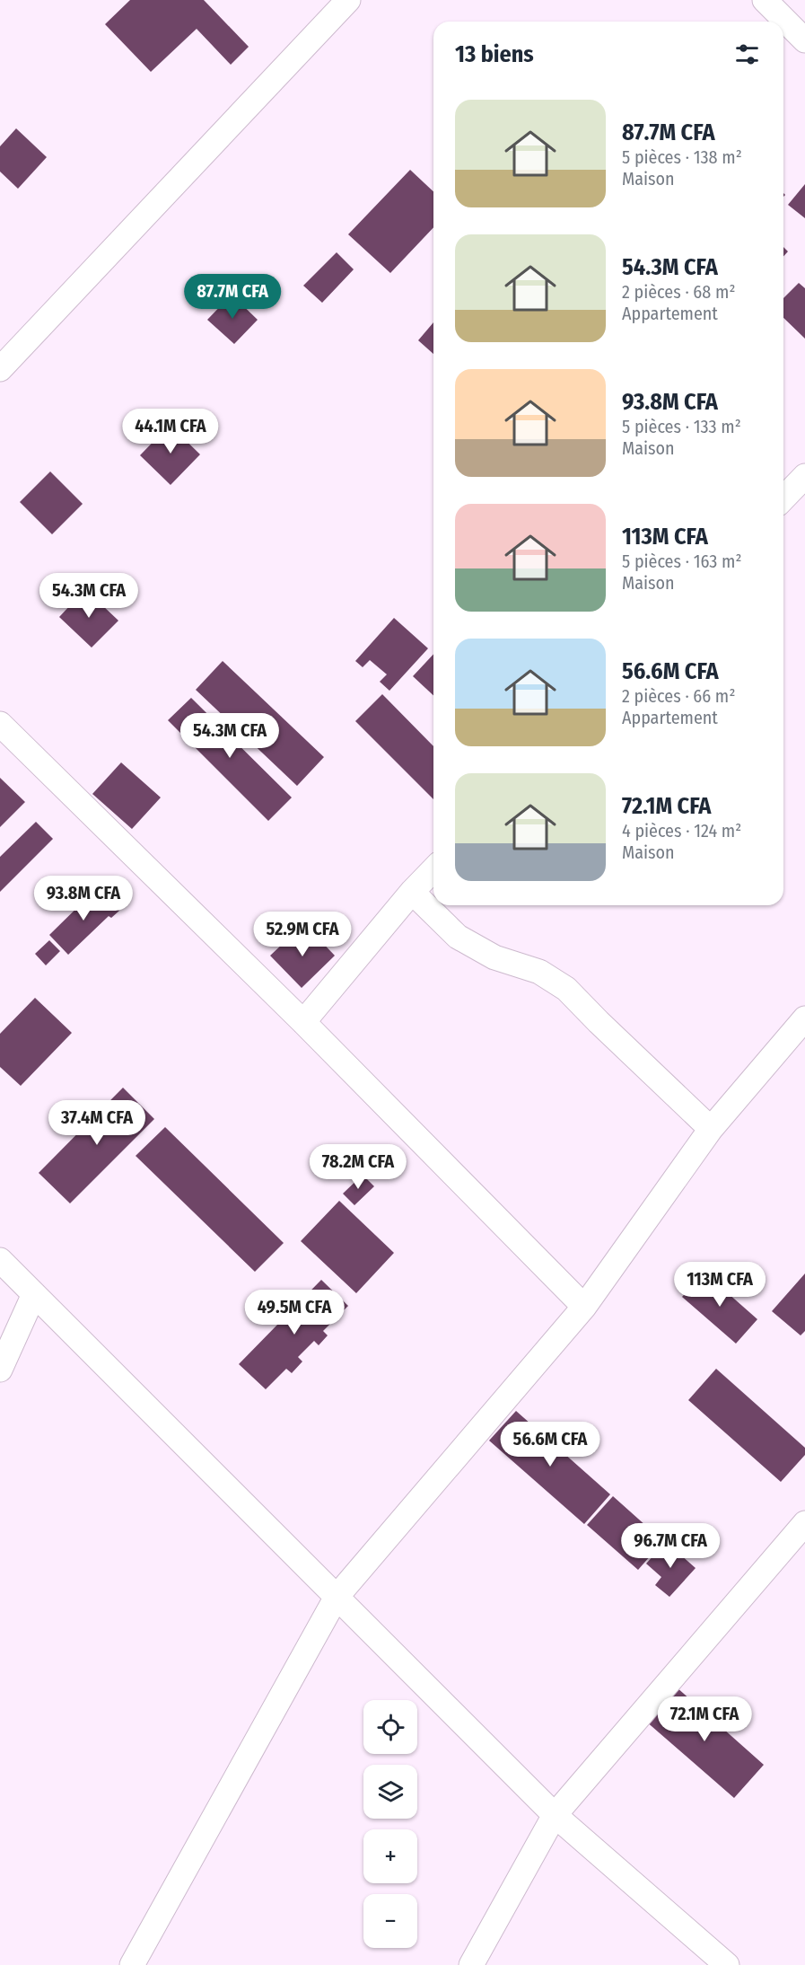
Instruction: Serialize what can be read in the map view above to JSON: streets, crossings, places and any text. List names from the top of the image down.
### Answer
{
  "page": {
    "heading": "13 biens",
    "list": [
      {
        "name": "87.7M CFA",
        "note": "5 pièces · 138 m² · Maison"
      },
      {
        "name": "54.3M CFA",
        "note": "2 pièces · 68 m² · Appartement"
      },
      {
        "name": "93.8M CFA",
        "note": "5 pièces · 133 m² · Maison"
      },
      {
        "name": "113M CFA",
        "note": "5 pièces · 163 m² · Maison"
      },
      {
        "name": "56.6M CFA",
        "note": "2 pièces · 66 m² · Appartement"
      },
      {
        "name": "72.1M CFA",
        "note": "4 pièces · 124 m² · Maison"
      }
    ],
    "price": [
      "87.7M CFA",
      "44.1M CFA",
      "54.3M CFA",
      "54.3M CFA",
      "93.8M CFA",
      "52.9M CFA",
      "37.4M CFA",
      "78.2M CFA",
      "113M CFA",
      "49.5M CFA",
      "56.6M CFA",
      "96.7M CFA",
      "72.1M CFA"
    ],
    "map_buttons": ["+", "−"]
  }
}
